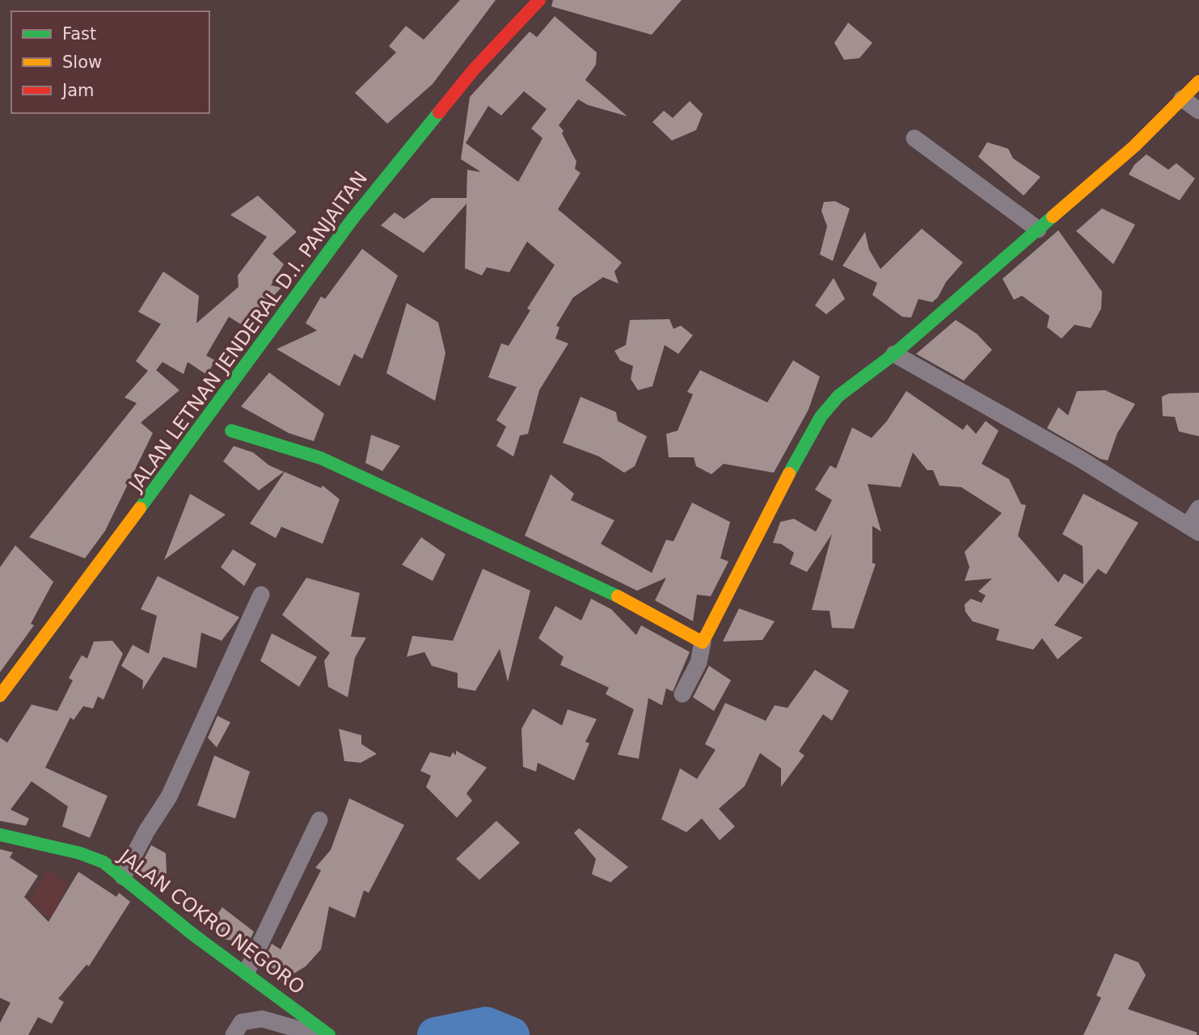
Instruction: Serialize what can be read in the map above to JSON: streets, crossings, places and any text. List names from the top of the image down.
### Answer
{
  "streets": {
    "street": ["JALAN LETNAN JENDERAL D.I. PANJAITAN", "JALAN COKRO NEGORO"]
  },
  "legend": ["Fast", "Slow", "Jam"]
}
